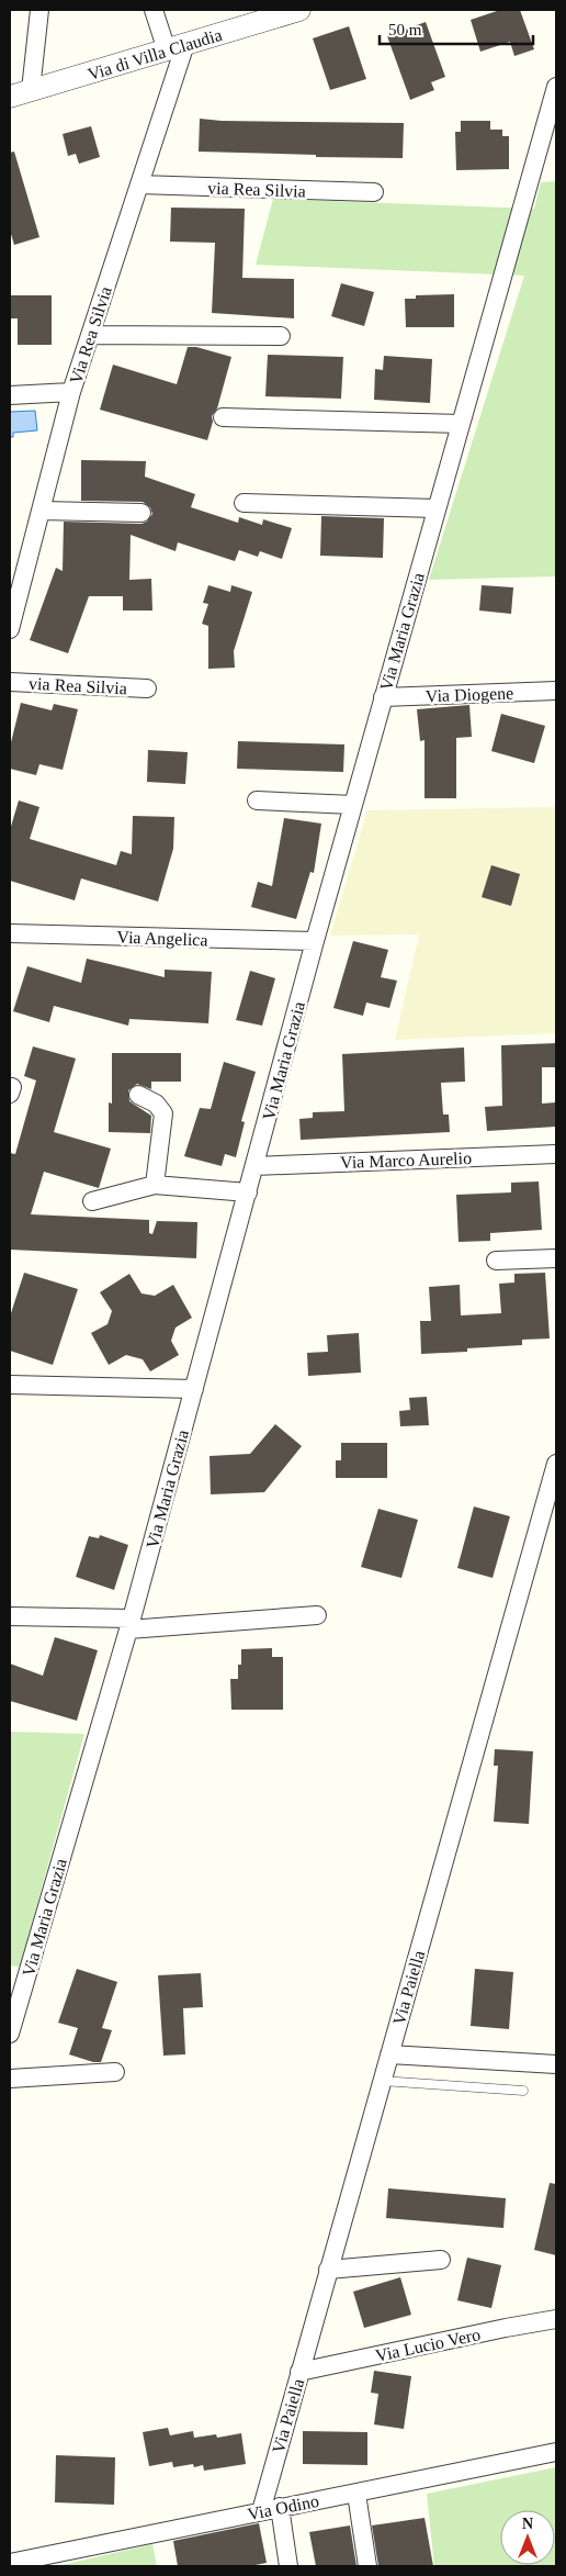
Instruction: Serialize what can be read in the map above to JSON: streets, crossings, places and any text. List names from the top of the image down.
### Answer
{
  "streets": {
    "street": [
      "Via di Villa Claudia",
      "via Rea Silvia",
      "Via Rea Silvia",
      "Via Maria Grazia",
      "Via Diogene",
      "Via Angelica",
      "Via Marco Aurelio",
      "Via Paiella",
      "Via Lucio Vero",
      "Via Odino"
    ]
  },
  "crossings": [
    ["Via di Villa Claudia", "Via Rea Silvia"],
    ["via Rea Silvia", "Via Rea Silvia"],
    ["Via Maria Grazia", "Via Diogene"],
    ["Via Maria Grazia", "Via Angelica"],
    ["Via Maria Grazia", "Via Marco Aurelio"],
    ["Via Paiella", "Via Lucio Vero"],
    ["Via Paiella", "Via Odino"]
  ],
  "scale_bar": "50 m",
  "north": "top"
}
